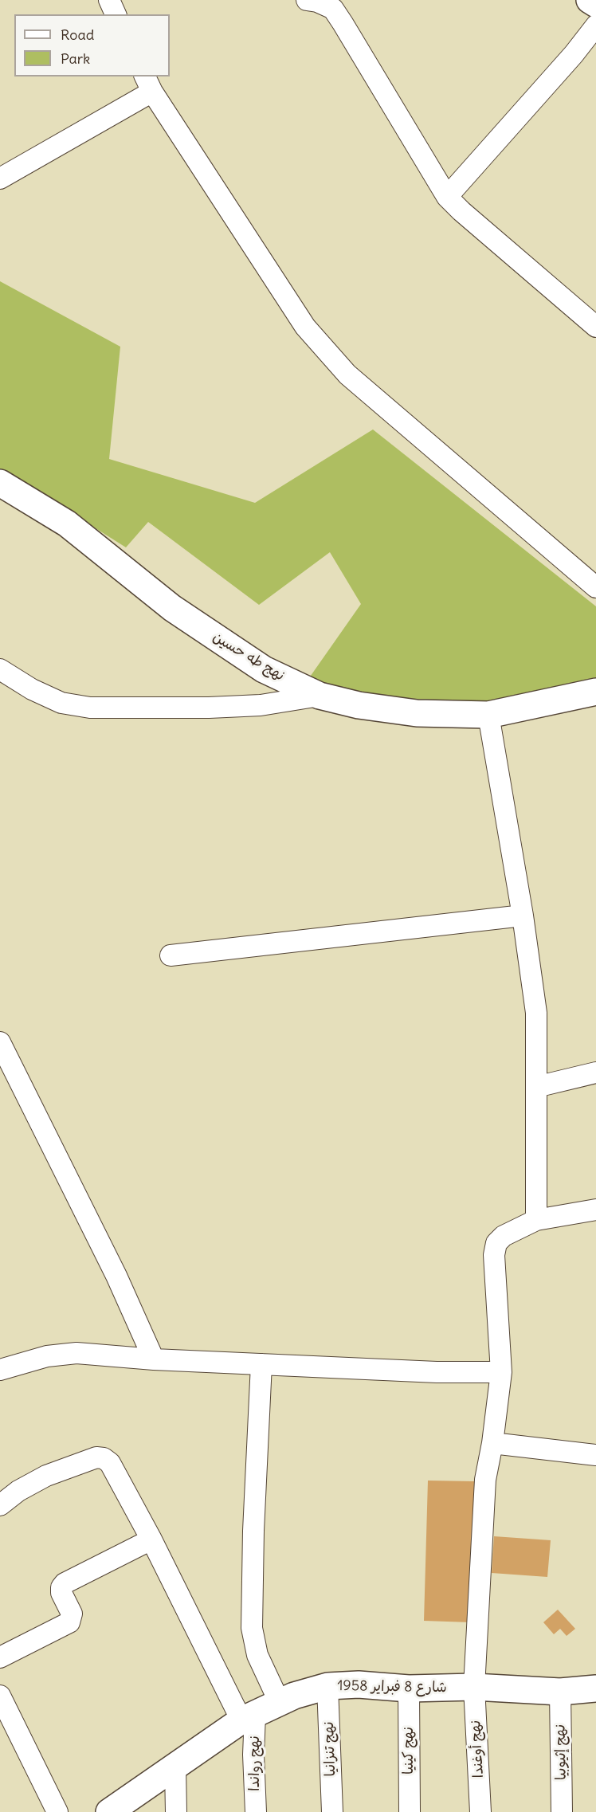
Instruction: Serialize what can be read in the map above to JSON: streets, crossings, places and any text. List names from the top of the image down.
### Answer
{
  "streets": {
    "main road": ["نهج طه حسين", "شارع 8 فبراير 1958"],
    "street": [
      "نهج تنزانيا",
      "نهج أوغندا",
      "نهج كينيا",
      "نهج إثيوبيا",
      "نهج رواندا"
    ]
  },
  "crossings": [
    ["شارع 8 فبراير 1958", "نهج تنزانيا"],
    ["شارع 8 فبراير 1958", "نهج أوغندا"],
    ["شارع 8 فبراير 1958", "نهج كينيا"],
    ["شارع 8 فبراير 1958", "نهج إثيوبيا"],
    ["شارع 8 فبراير 1958", "نهج رواندا"]
  ],
  "legend": ["Road", "Park"]
}
